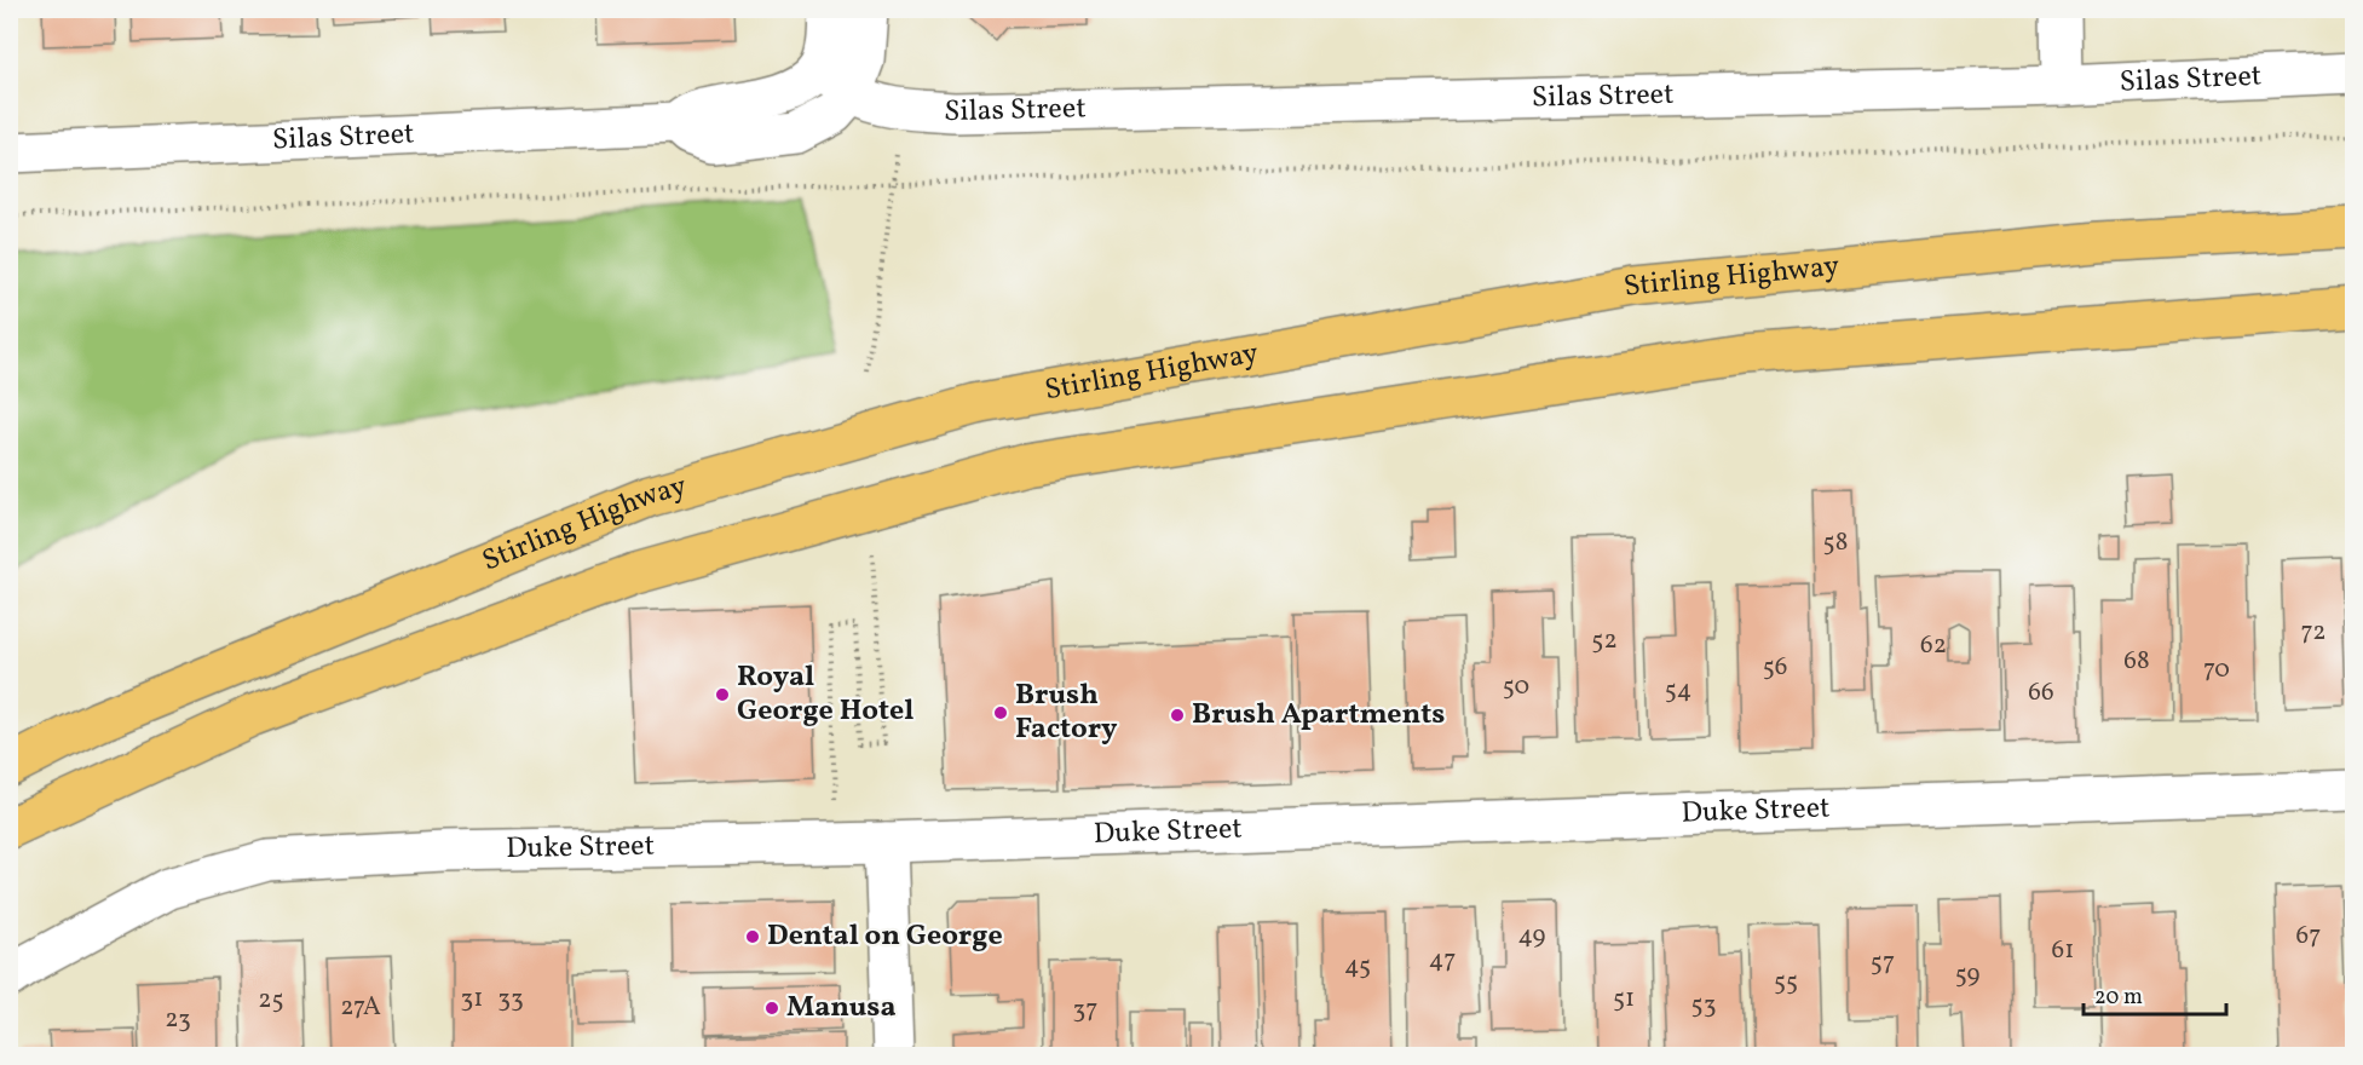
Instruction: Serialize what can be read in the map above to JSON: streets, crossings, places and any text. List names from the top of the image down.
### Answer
{
  "streets": {
    "highway": ["Stirling Highway"],
    "street": ["Silas Street", "Duke Street"]
  },
  "places": [
    "Royal George Hotel",
    "Brush Factory",
    "Brush Apartments",
    "Dental on George",
    "Manusa"
  ],
  "house_numbers": [
    "58",
    "72",
    "52",
    "62",
    "68",
    "56",
    "70",
    "50",
    "54",
    "66",
    "49",
    "67",
    "61",
    "47",
    "57",
    "45",
    "59",
    "55",
    "31",
    "33",
    "51",
    "25",
    "53",
    "27A",
    "37",
    "23"
  ],
  "scale_bar": "20 m"
}
